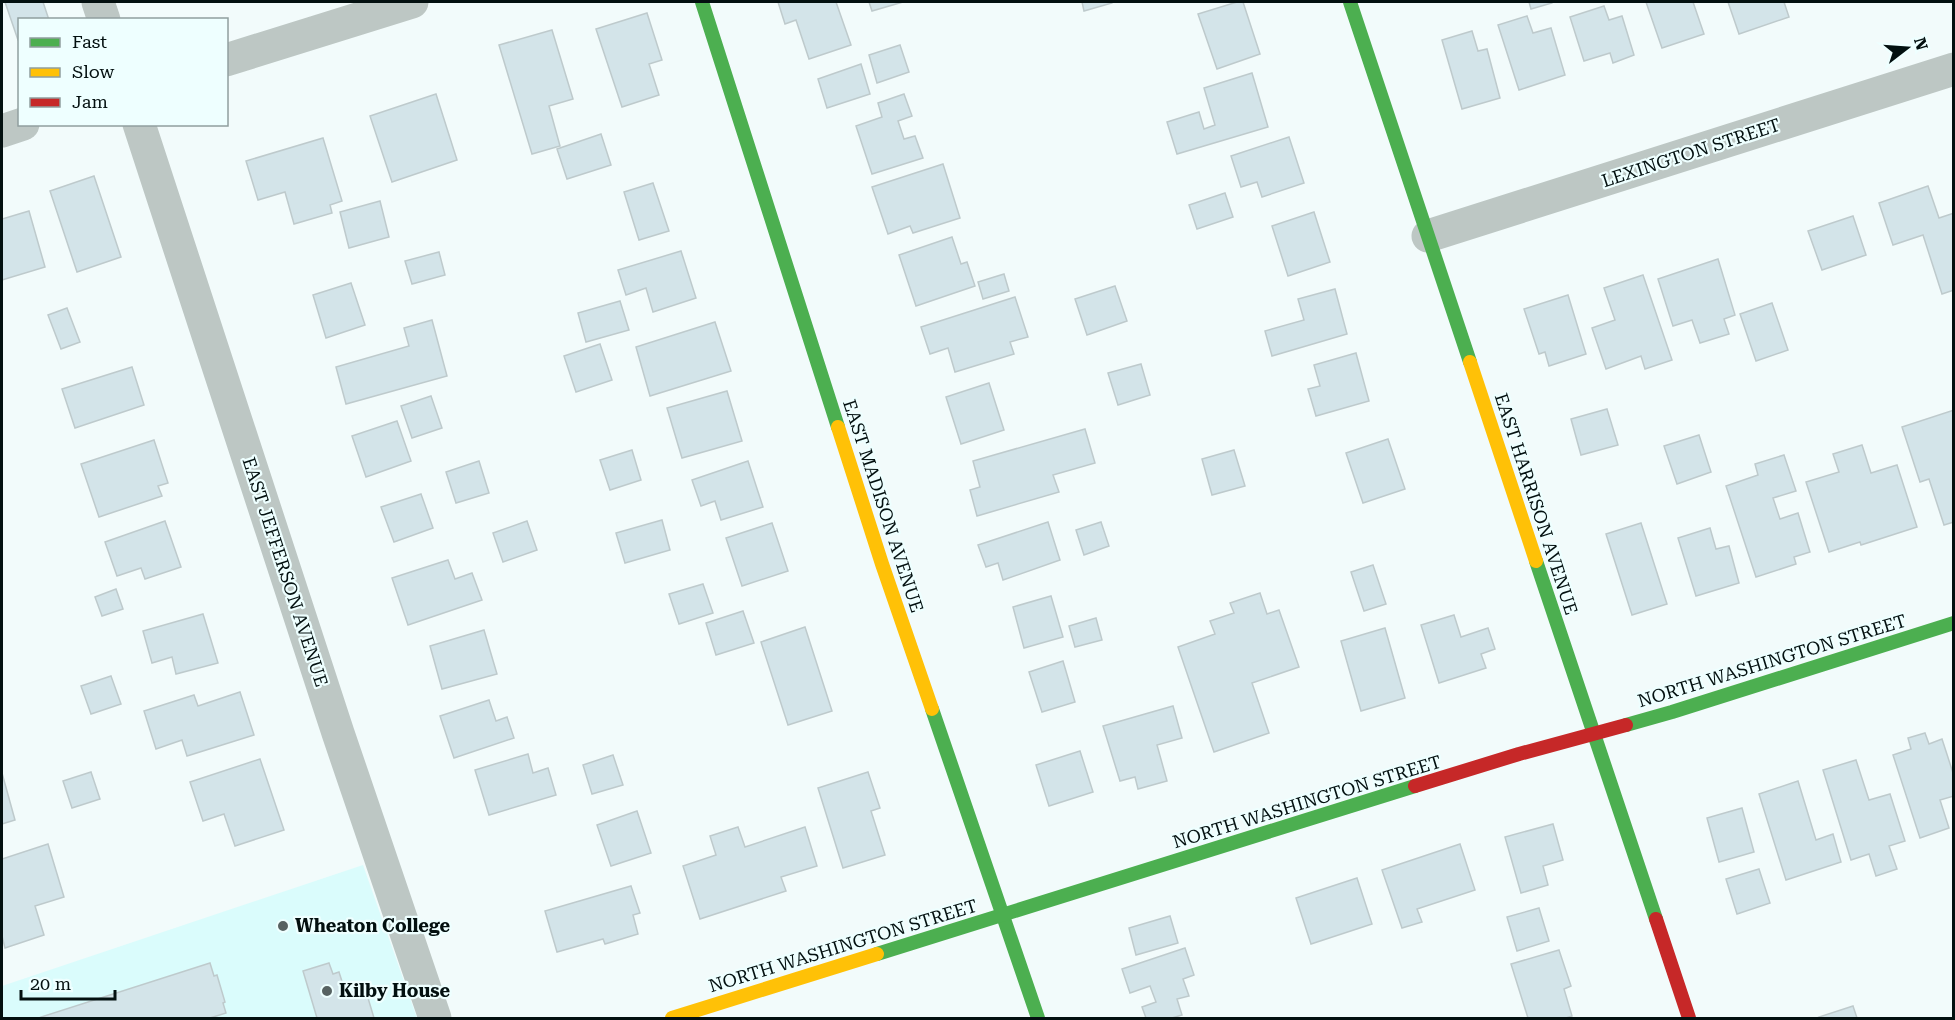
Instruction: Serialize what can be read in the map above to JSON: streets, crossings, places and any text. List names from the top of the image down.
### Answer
{
  "streets": {
    "street": [
      "LEXINGTON STREET",
      "EAST HARRISON AVENUE",
      "EAST MADISON AVENUE",
      "EAST JEFFERSON AVENUE",
      "NORTH WASHINGTON STREET"
    ]
  },
  "crossings": [
    ["LEXINGTON STREET", "EAST HARRISON AVENUE"],
    ["EAST HARRISON AVENUE", "NORTH WASHINGTON STREET"],
    ["EAST MADISON AVENUE", "NORTH WASHINGTON STREET"]
  ],
  "places": ["Wheaton College", "Kilby House"],
  "legend": ["Fast", "Slow", "Jam"],
  "scale_bar": "20 m",
  "north": "right"
}
